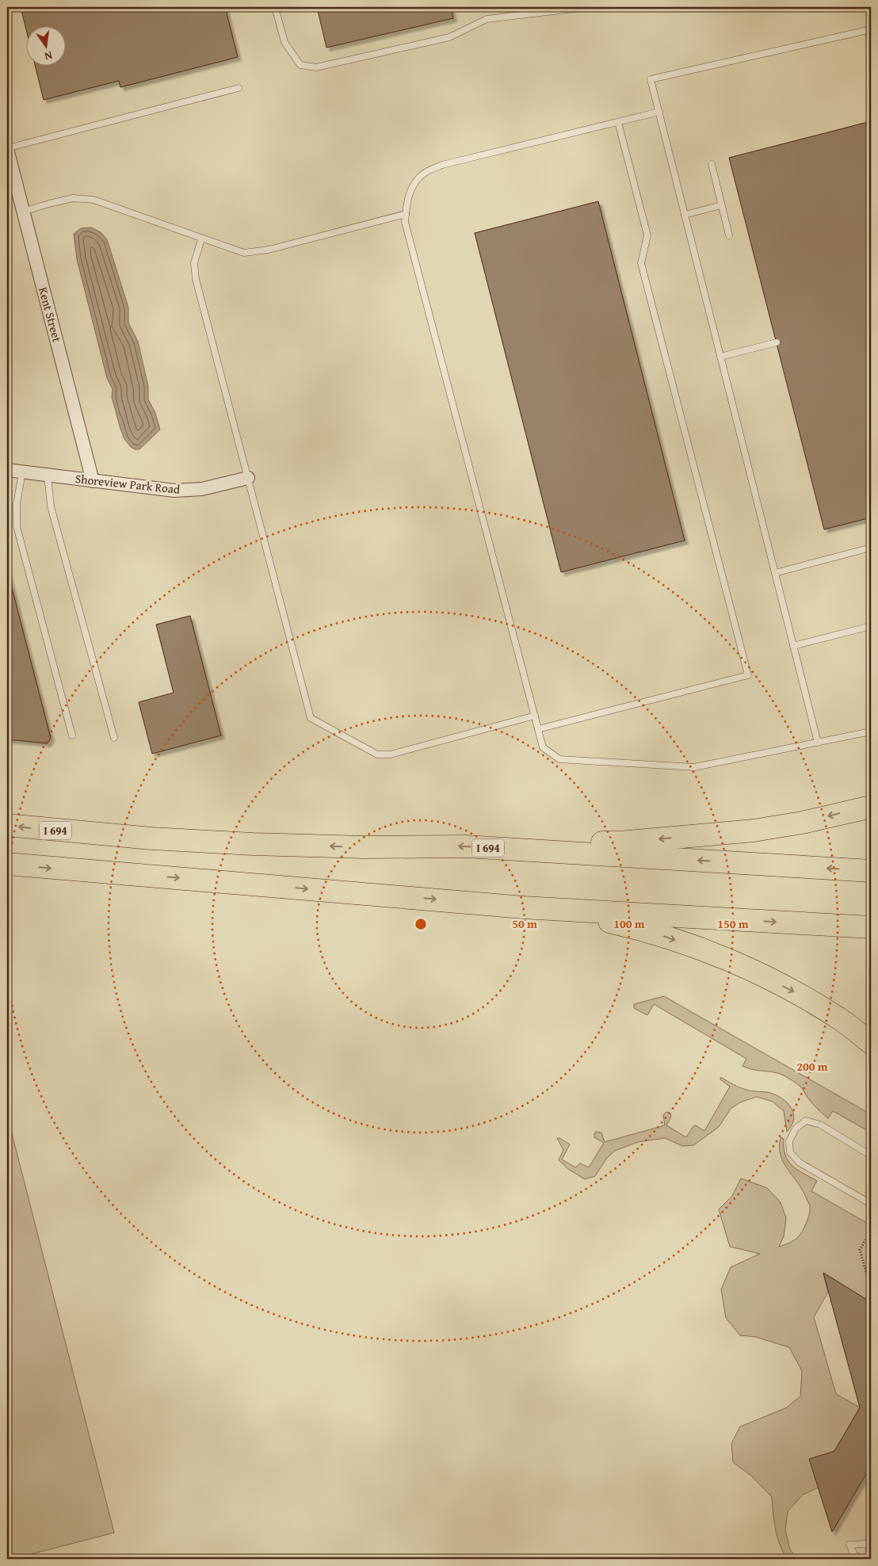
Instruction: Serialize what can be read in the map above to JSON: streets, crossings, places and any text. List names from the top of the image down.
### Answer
{
  "streets": {
    "highway": ["I 694"],
    "street": ["Kent Street", "Shoreview Park Road"]
  },
  "crossings": [
    ["Kent Street", "Shoreview Park Road"]
  ],
  "north": "bottom",
  "rings": [
    "50 m",
    "100 m",
    "150 m",
    "200 m"
  ]
}
